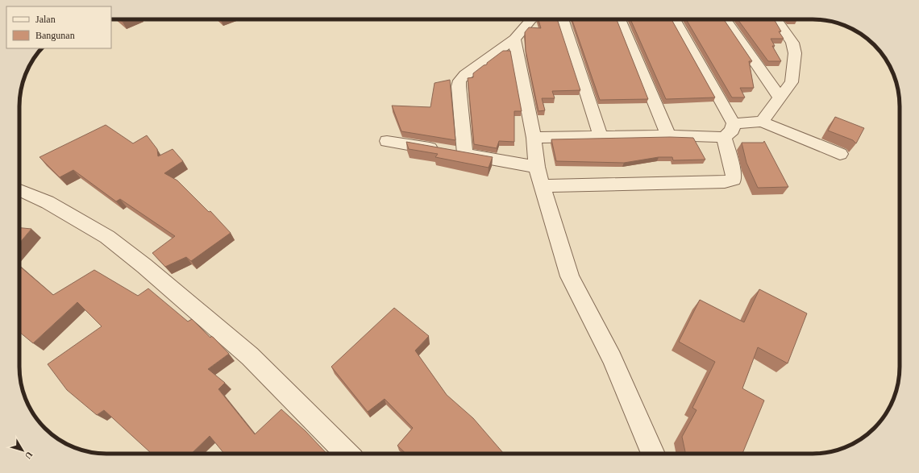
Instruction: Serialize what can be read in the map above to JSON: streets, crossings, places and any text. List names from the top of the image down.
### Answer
{
  "legend": ["Jalan", "Bangunan"],
  "north": "bottom right"
}
